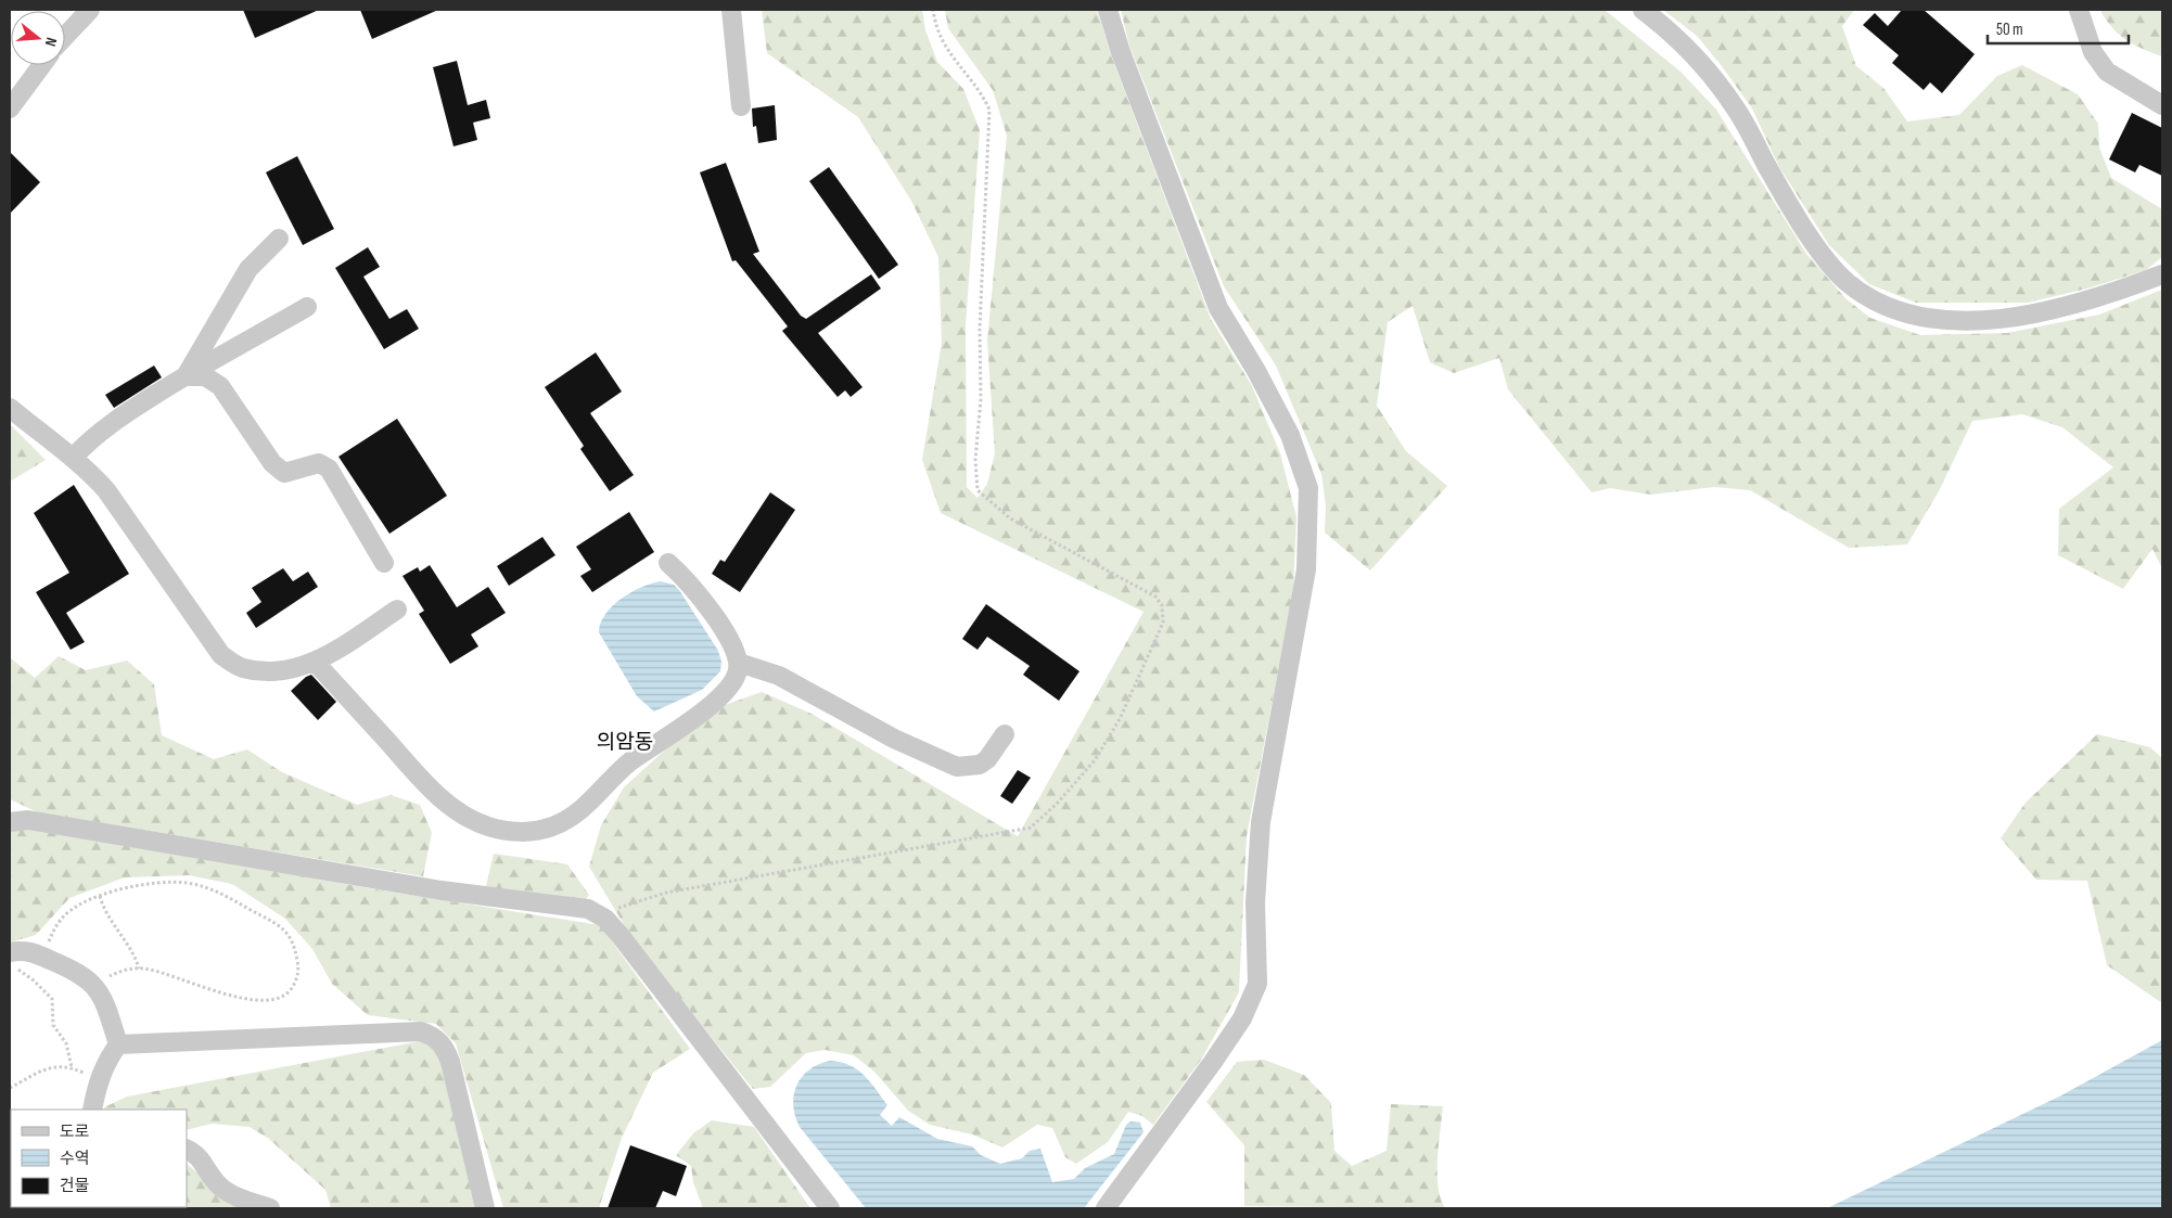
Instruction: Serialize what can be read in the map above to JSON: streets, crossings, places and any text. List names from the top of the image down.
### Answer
{
  "districts": ["의암동"],
  "legend": ["도로", "수역", "건물"],
  "scale_bar": "50 m",
  "north": "right"
}
